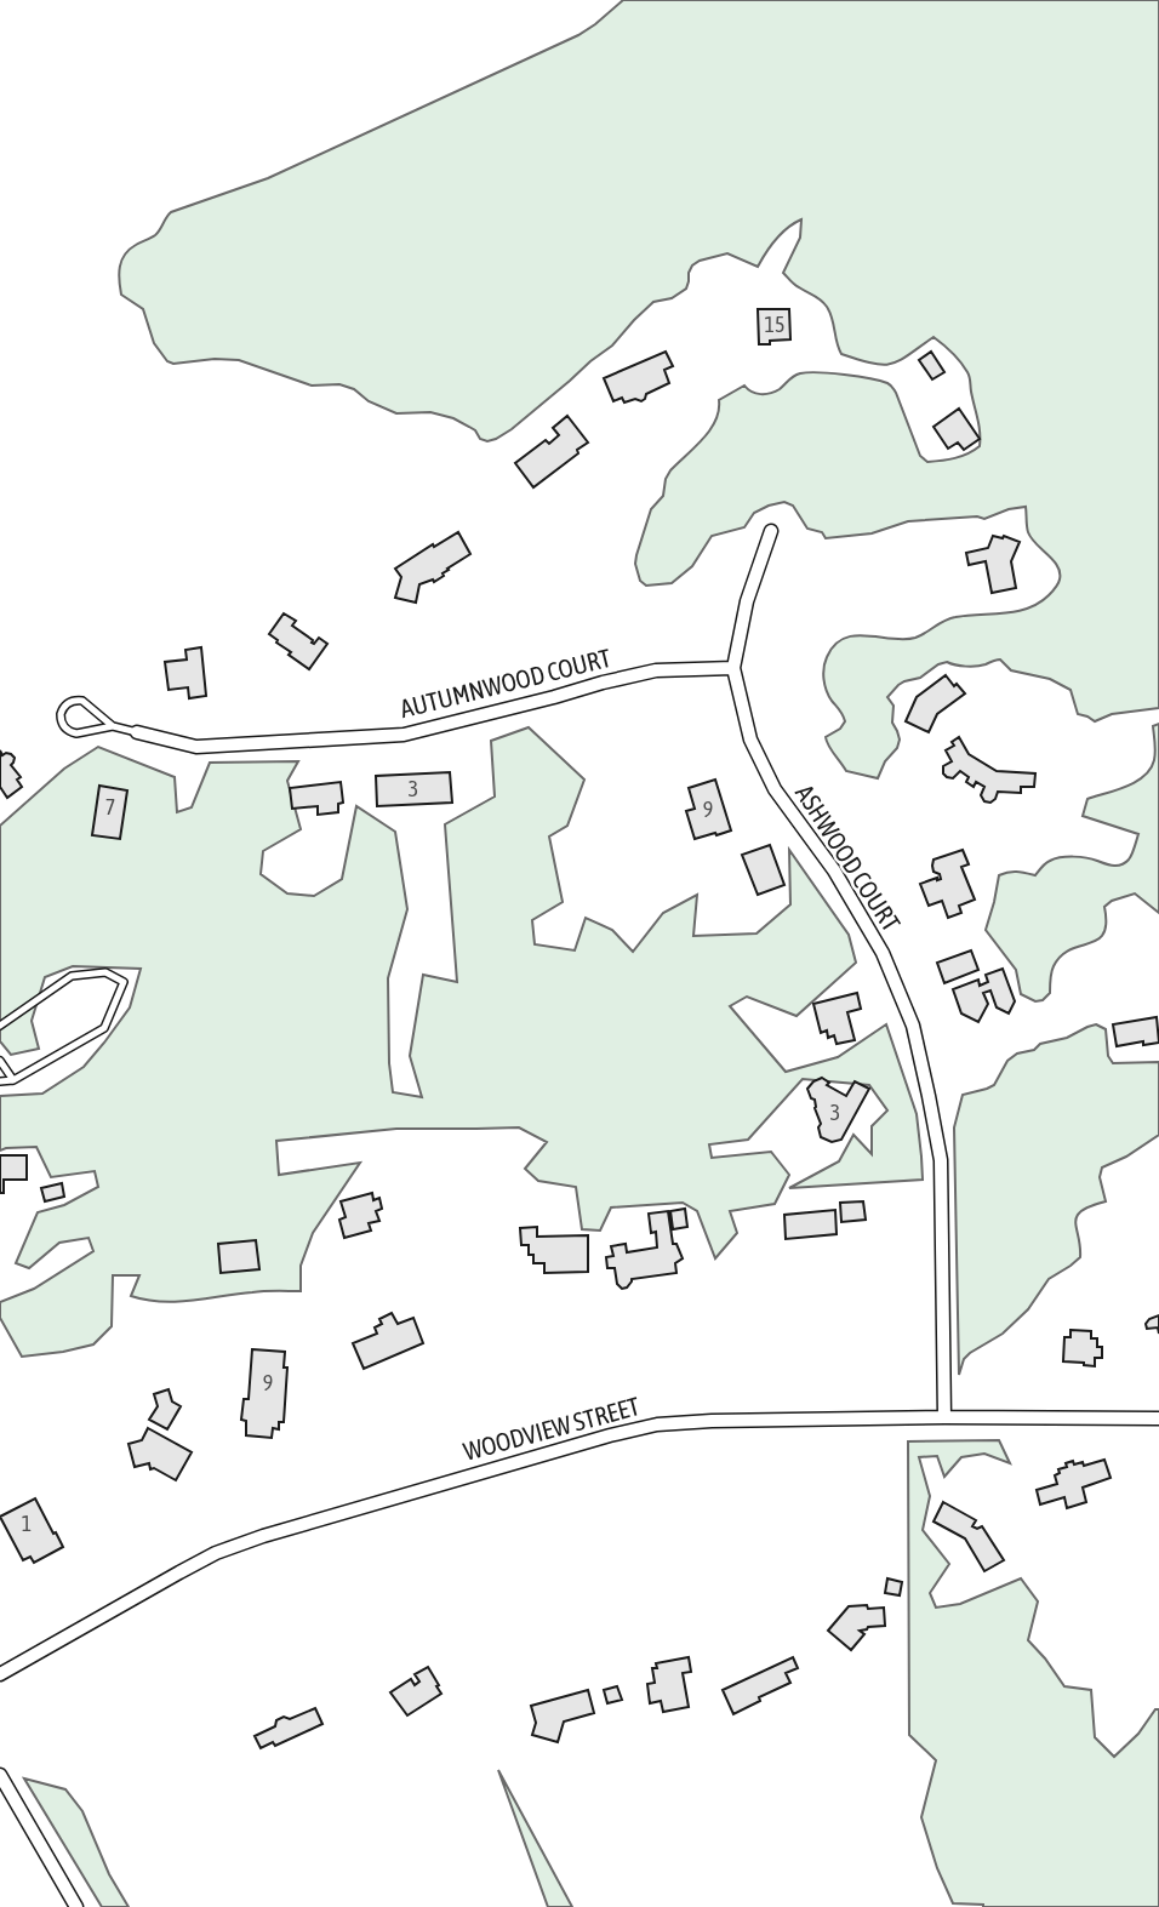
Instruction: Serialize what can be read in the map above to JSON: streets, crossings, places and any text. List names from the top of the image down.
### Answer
{
  "streets": {
    "street": ["AUTUMNWOOD COURT", "ASHWOOD COURT", "WOODVIEW STREET"]
  },
  "crossings": [
    ["AUTUMNWOOD COURT", "ASHWOOD COURT"],
    ["ASHWOOD COURT", "WOODVIEW STREET"]
  ],
  "house_numbers": [
    "15",
    "3",
    "7",
    "9",
    "3",
    "9",
    "1"
  ]
}
